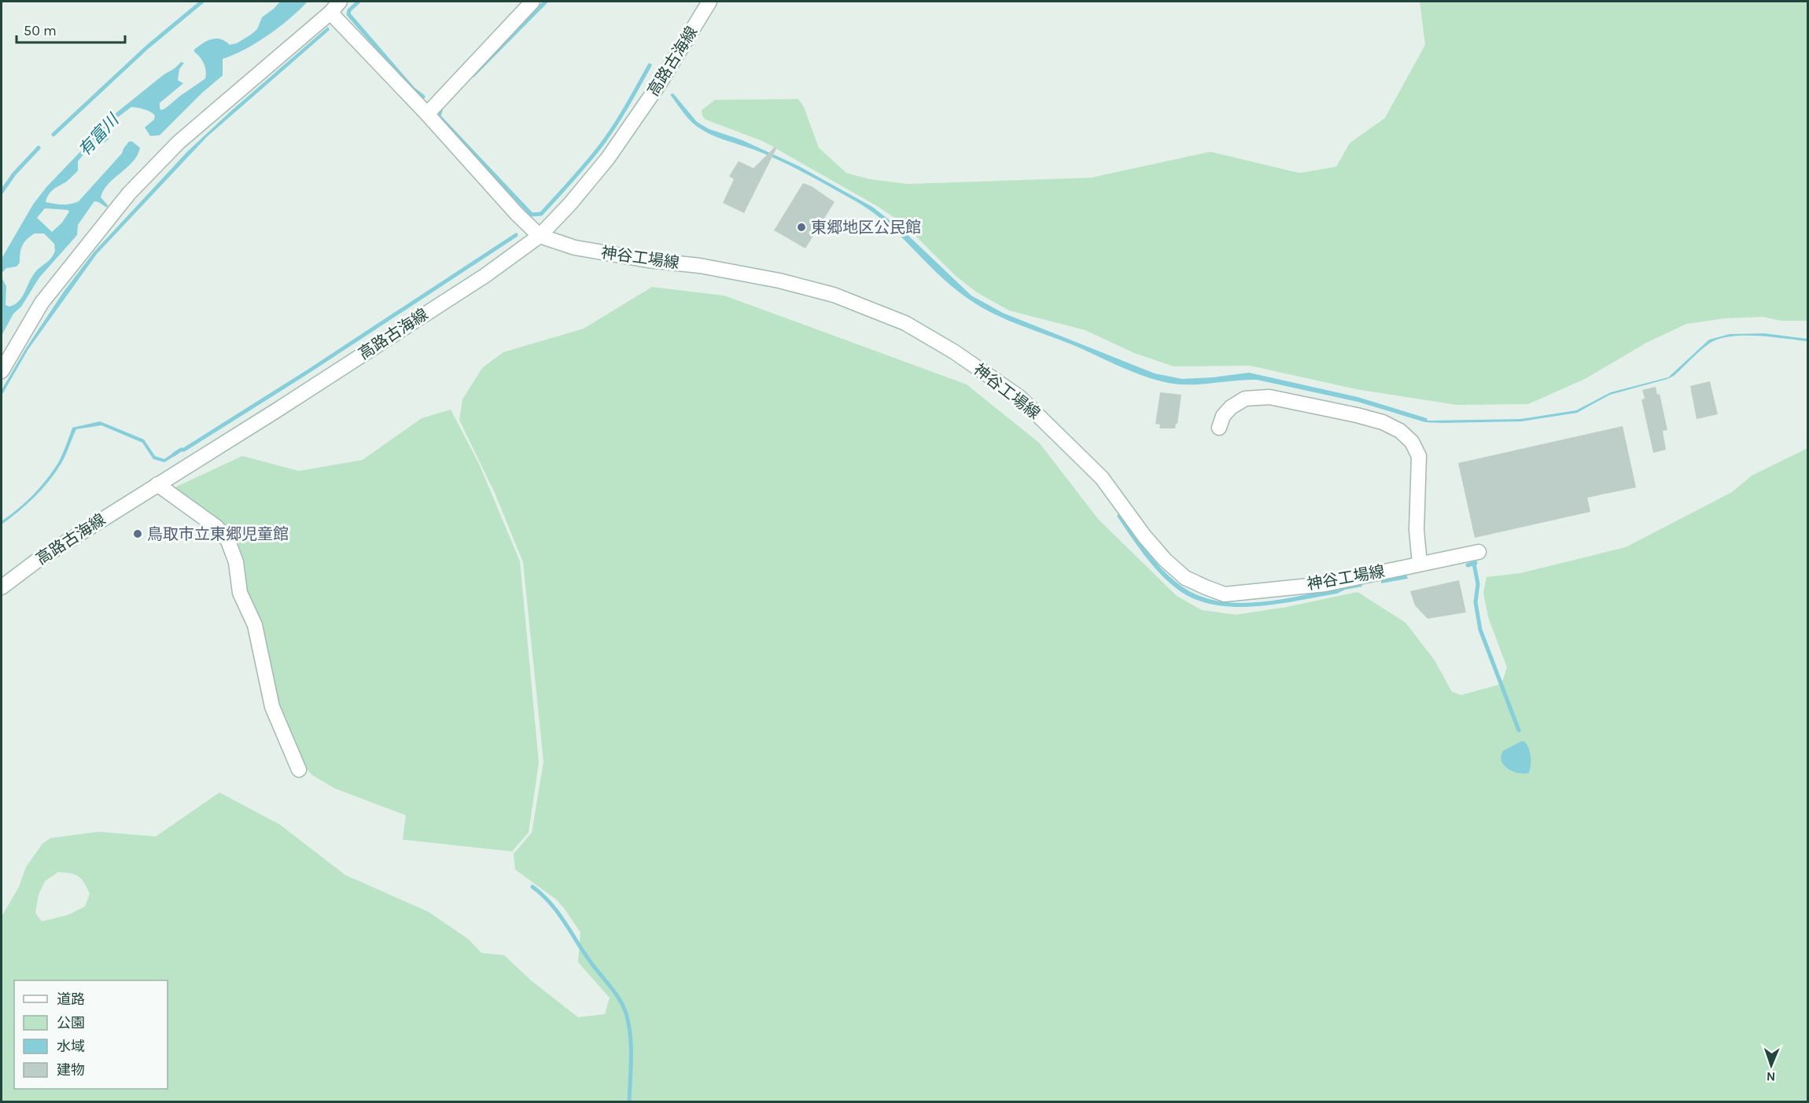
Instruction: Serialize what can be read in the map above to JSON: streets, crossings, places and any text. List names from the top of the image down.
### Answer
{
  "streets": {
    "street": ["高路古海線", "神谷工場線"]
  },
  "crossings": [
    ["高路古海線", "神谷工場線"]
  ],
  "water": ["有富川"],
  "places": ["東郷地区公民館", "鳥取市立東郷児童館"],
  "legend": [
    "道路",
    "公園",
    "水域",
    "建物"
  ],
  "scale_bar": "50 m",
  "north": "bottom"
}
